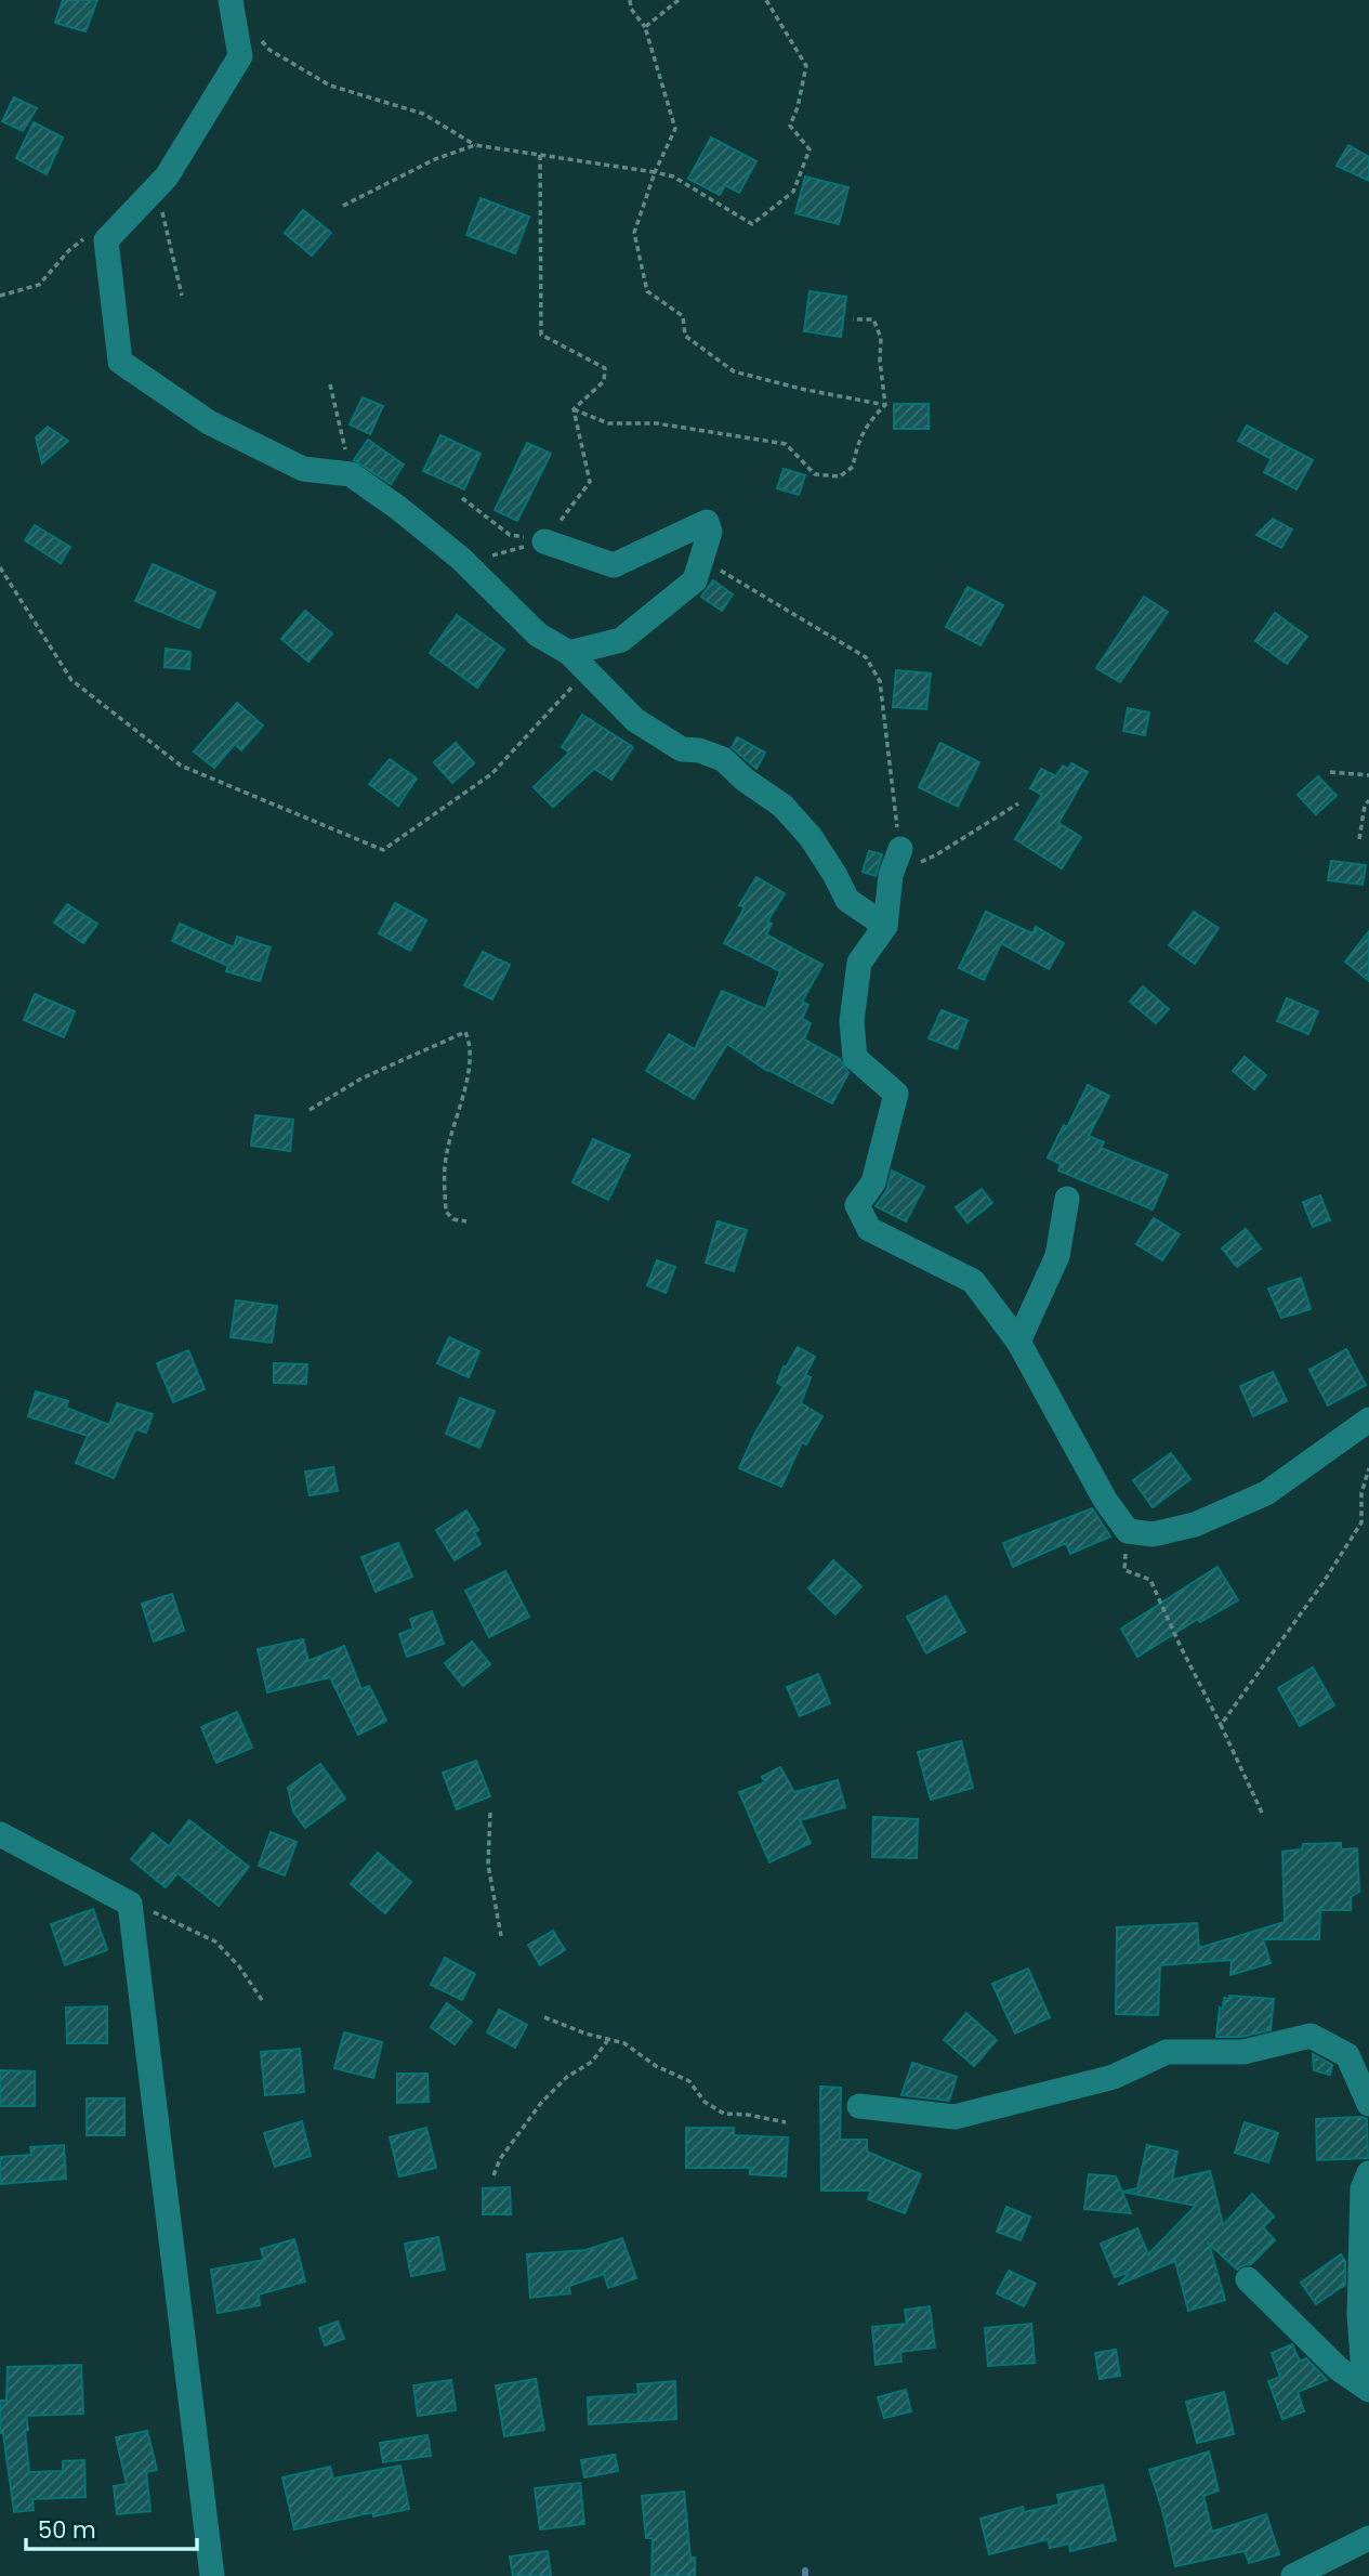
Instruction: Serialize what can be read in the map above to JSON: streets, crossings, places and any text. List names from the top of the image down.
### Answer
{
  "scale_bar": "50 m"
}
